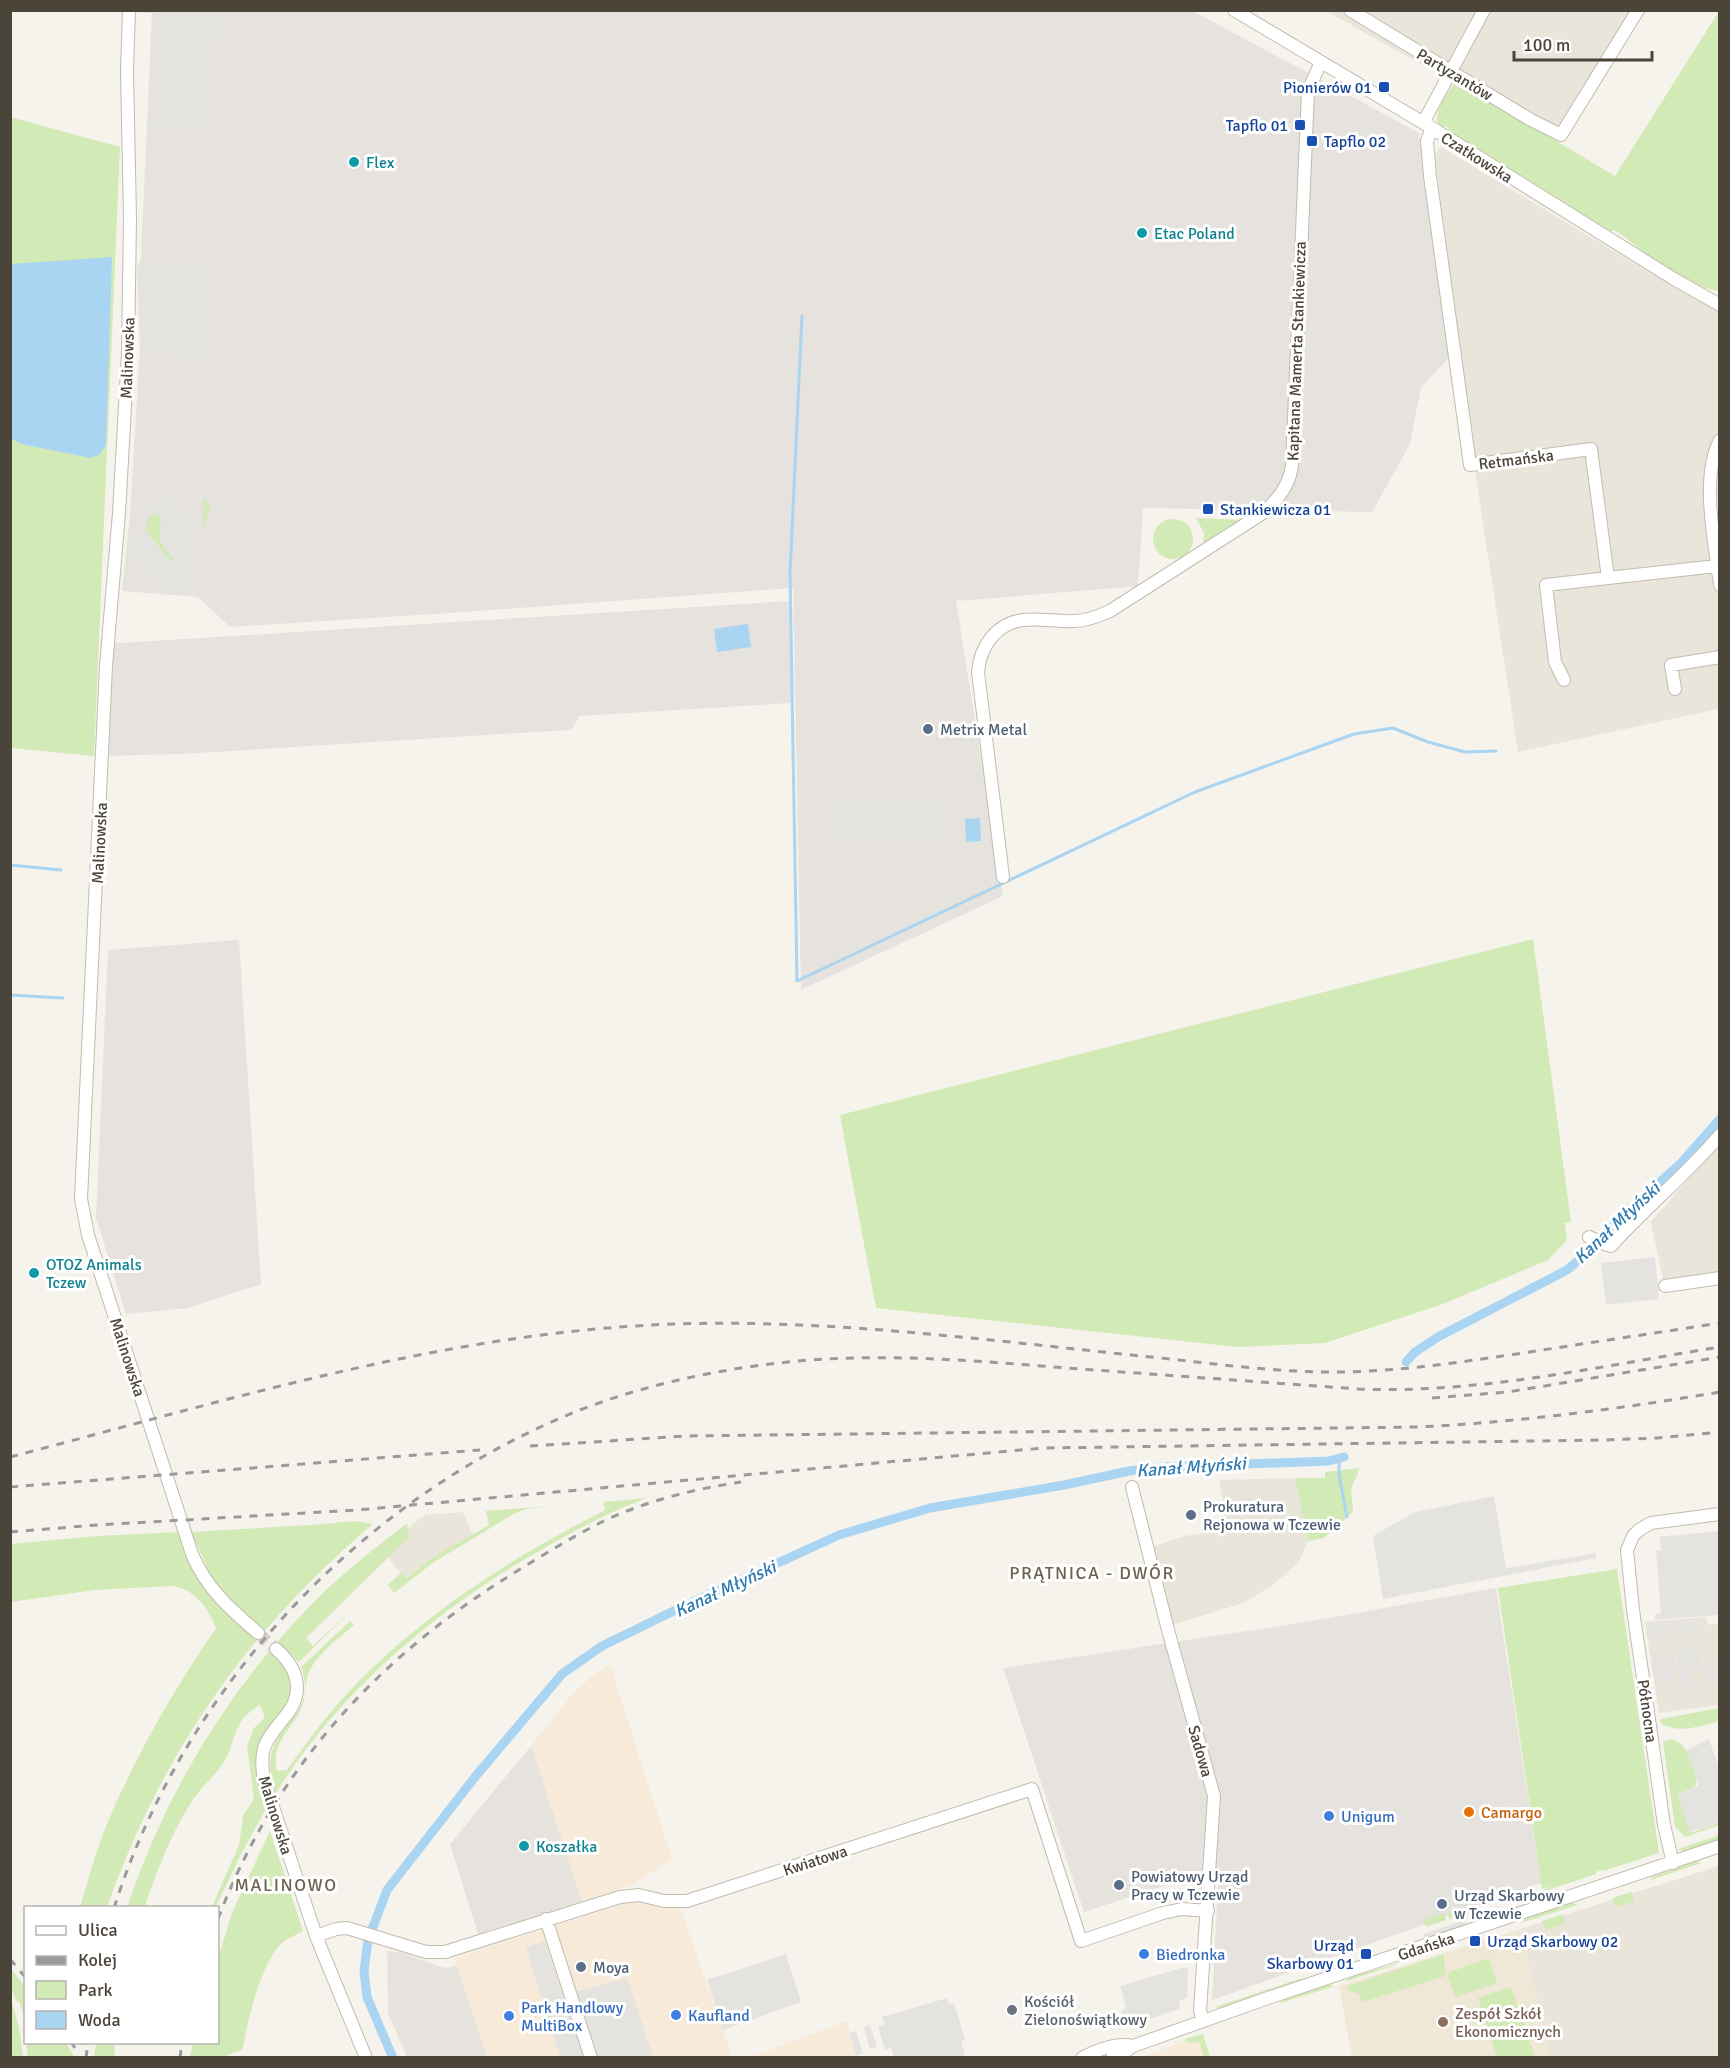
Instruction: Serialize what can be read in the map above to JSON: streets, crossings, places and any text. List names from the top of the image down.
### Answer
{
  "streets": {
    "street": [
      "Partyzantów",
      "Czatkowska",
      "Kapitana Mamerta Stankiewicza",
      "Malinowska",
      "Retmańska",
      "Północna",
      "Sadowa",
      "Kwiatowa",
      "Gdańska"
    ]
  },
  "crossings": [
    ["Czatkowska", "Kapitana Mamerta Stankiewicza"],
    ["Czatkowska", "Retmańska"],
    ["Malinowska", "Kwiatowa"],
    ["Północna", "Gdańska"],
    ["Sadowa", "Kwiatowa"],
    ["Sadowa", "Gdańska"]
  ],
  "districts": ["PRĄTNICA - DWÓR", "MALINOWO"],
  "water": ["Kanał Młyński"],
  "places": {
    "transit": [
      "Pionierów 01",
      "Tapflo 01",
      "Tapflo 02",
      "Stankiewicza 01",
      "Urząd Skarbowy 02",
      "Urząd Skarbowy 01"
    ],
    "other": [
      "Flex",
      "Etac Poland",
      "Metrix Metal",
      "OTOZ Animals Tczew",
      "Prokuratura Rejonowa w Tczewie",
      "Camargo",
      "Unigum",
      "Koszałka",
      "Powiatowy Urząd Pracy w Tczewie",
      "Urząd Skarbowy w Tczewie",
      "Biedronka",
      "Moya",
      "Kościół Zielonoświątkowy",
      "Kaufland",
      "Park Handlowy MultiBox",
      "Zespół Szkół Ekonomicznych"
    ]
  },
  "legend": [
    "Ulica",
    "Kolej",
    "Park",
    "Woda"
  ],
  "scale_bar": "100 m"
}
